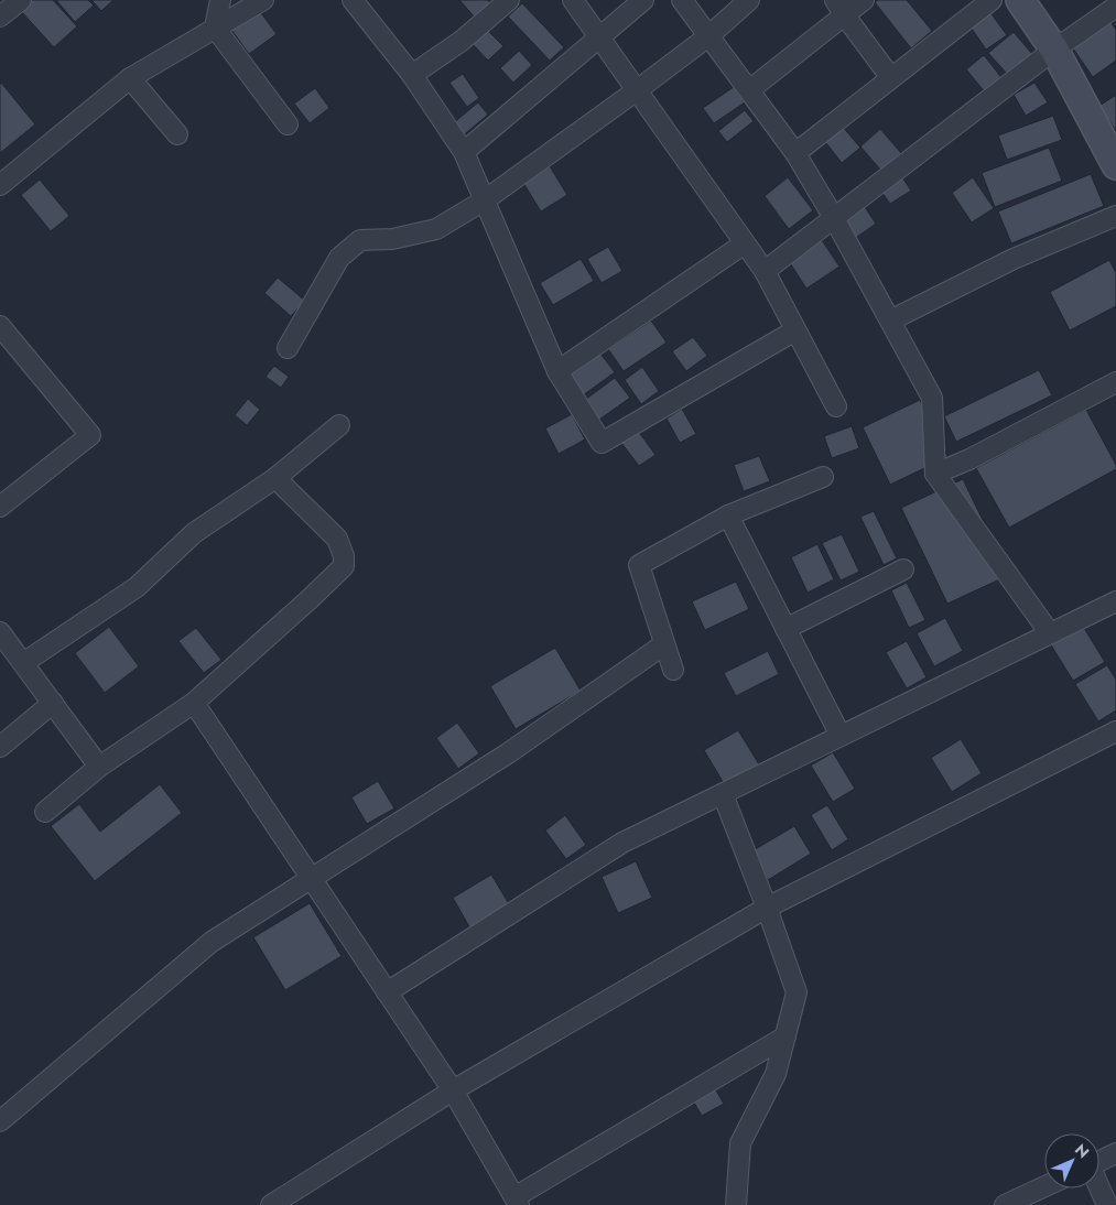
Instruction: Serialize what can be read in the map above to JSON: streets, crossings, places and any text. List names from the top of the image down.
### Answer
{
  "north": "top right"
}
